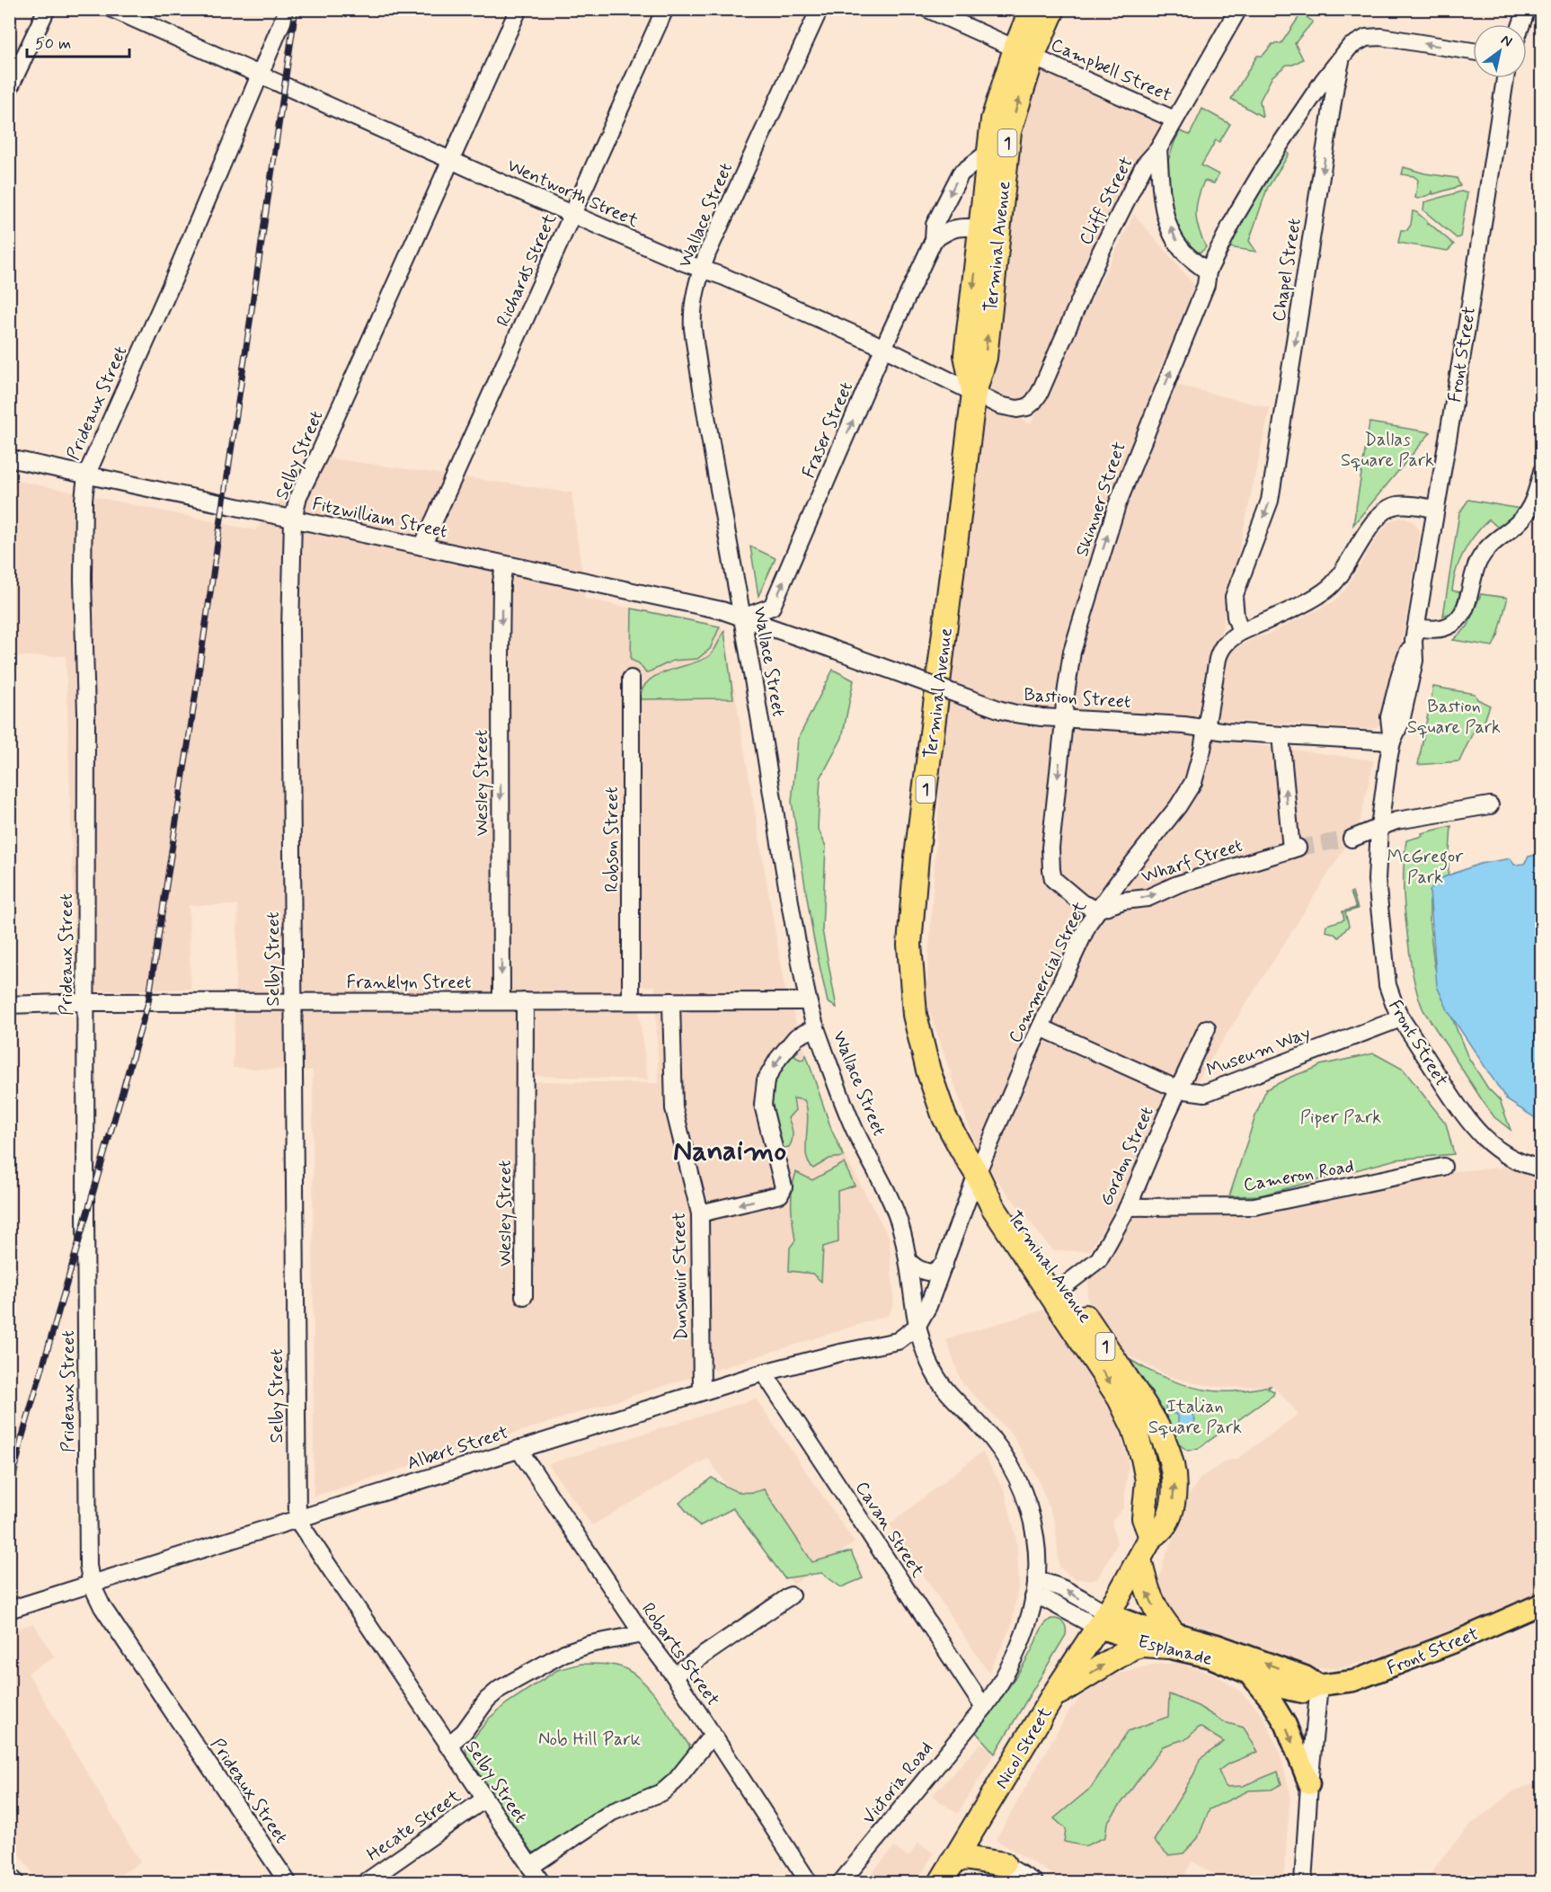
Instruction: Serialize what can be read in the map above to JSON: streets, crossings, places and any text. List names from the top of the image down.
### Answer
{
  "streets": {
    "highway": ["1", "Terminal Avenue", "Nicol Street"],
    "main road": ["Front Street", "Esplanade"],
    "street": [
      "Campbell Street",
      "Wentworth Street",
      "Cliff Street",
      "Wallace Street",
      "Richards Street",
      "Chapel Street",
      "Prideaux Street",
      "Fraser Street",
      "Selby Street",
      "Skinner Street",
      "Fitzwilliam Street",
      "Bastion Street",
      "Wesley Street",
      "Robson Street",
      "Wharf Street",
      "Commercial Street",
      "Franklyn Street",
      "Museum Way",
      "Gordon Street",
      "Cameron Road",
      "Dunsmuir Street",
      "Albert Street",
      "Cavan Street",
      "Robarts Street",
      "Victoria Road",
      "Hecate Street"
    ]
  },
  "crossings": [
    ["Campbell Street", "Cliff Street"],
    ["Campbell Street", "Terminal Avenue"],
    ["Wentworth Street", "Cliff Street"],
    ["Wentworth Street", "Wallace Street"],
    ["Wentworth Street", "Terminal Avenue"],
    ["Wentworth Street", "Richards Street"],
    ["Wentworth Street", "Prideaux Street"],
    ["Wentworth Street", "Fraser Street"],
    ["Wentworth Street", "Selby Street"],
    ["Wallace Street", "Fraser Street"],
    ["Wallace Street", "Fitzwilliam Street"],
    ["Wallace Street", "Bastion Street"],
    ["Wallace Street", "Commercial Street"],
    ["Wallace Street", "Franklyn Street"],
    ["Wallace Street", "Albert Street"],
    ["Wallace Street", "Esplanade"],
    ["Wallace Street", "Victoria Road"],
    ["Terminal Avenue", "Fraser Street"],
    ["Terminal Avenue", "Commercial Street"],
    ["Terminal Avenue", "Gordon Street"],
    ["Terminal Avenue", "Esplanade"],
    ["Terminal Avenue", "Nicol Street"],
    ["Richards Street", "Fitzwilliam Street"],
    ["Chapel Street", "Skinner Street"],
    ["Chapel Street", "Commercial Street"],
    ["Front Street", "Bastion Street"],
    ["Front Street", "Museum Way"],
    ["Front Street", "Esplanade"],
    ["Prideaux Street", "Fitzwilliam Street"],
    ["Prideaux Street", "Franklyn Street"],
    ["Prideaux Street", "Albert Street"],
    ["Fraser Street", "Fitzwilliam Street"],
    ["Fraser Street", "Bastion Street"],
    ["Selby Street", "Fitzwilliam Street"],
    ["Selby Street", "Franklyn Street"],
    ["Selby Street", "Albert Street"],
    ["Selby Street", "Hecate Street"],
    ["Skinner Street", "Bastion Street"],
    ["Skinner Street", "Wharf Street"],
    ["Skinner Street", "Commercial Street"],
    ["Fitzwilliam Street", "Bastion Street"],
    ["Fitzwilliam Street", "Wesley Street"],
    ["Bastion Street", "Wharf Street"],
    ["Bastion Street", "Commercial Street"],
    ["Wesley Street", "Franklyn Street"],
    ["Robson Street", "Franklyn Street"],
    ["Wharf Street", "Commercial Street"],
    ["Commercial Street", "Museum Way"],
    ["Commercial Street", "Albert Street"],
    ["Franklyn Street", "Dunsmuir Street"],
    ["Museum Way", "Gordon Street"],
    ["Gordon Street", "Cameron Road"],
    ["Dunsmuir Street", "Albert Street"],
    ["Albert Street", "Cavan Street"],
    ["Albert Street", "Robarts Street"],
    ["Cavan Street", "Victoria Road"],
    ["Esplanade", "Nicol Street"],
    ["Esplanade", "Victoria Road"]
  ],
  "one_way": ["Chapel Street", "Wesley Street"],
  "districts": ["Nanaimo"],
  "parks": [
    "Dallas Square Park",
    "Bastion Square Park",
    "McGregor Park",
    "Piper Park",
    "Italian Square Park",
    "Nob Hill Park"
  ],
  "scale_bar": "50 m",
  "north": "top right"
}
